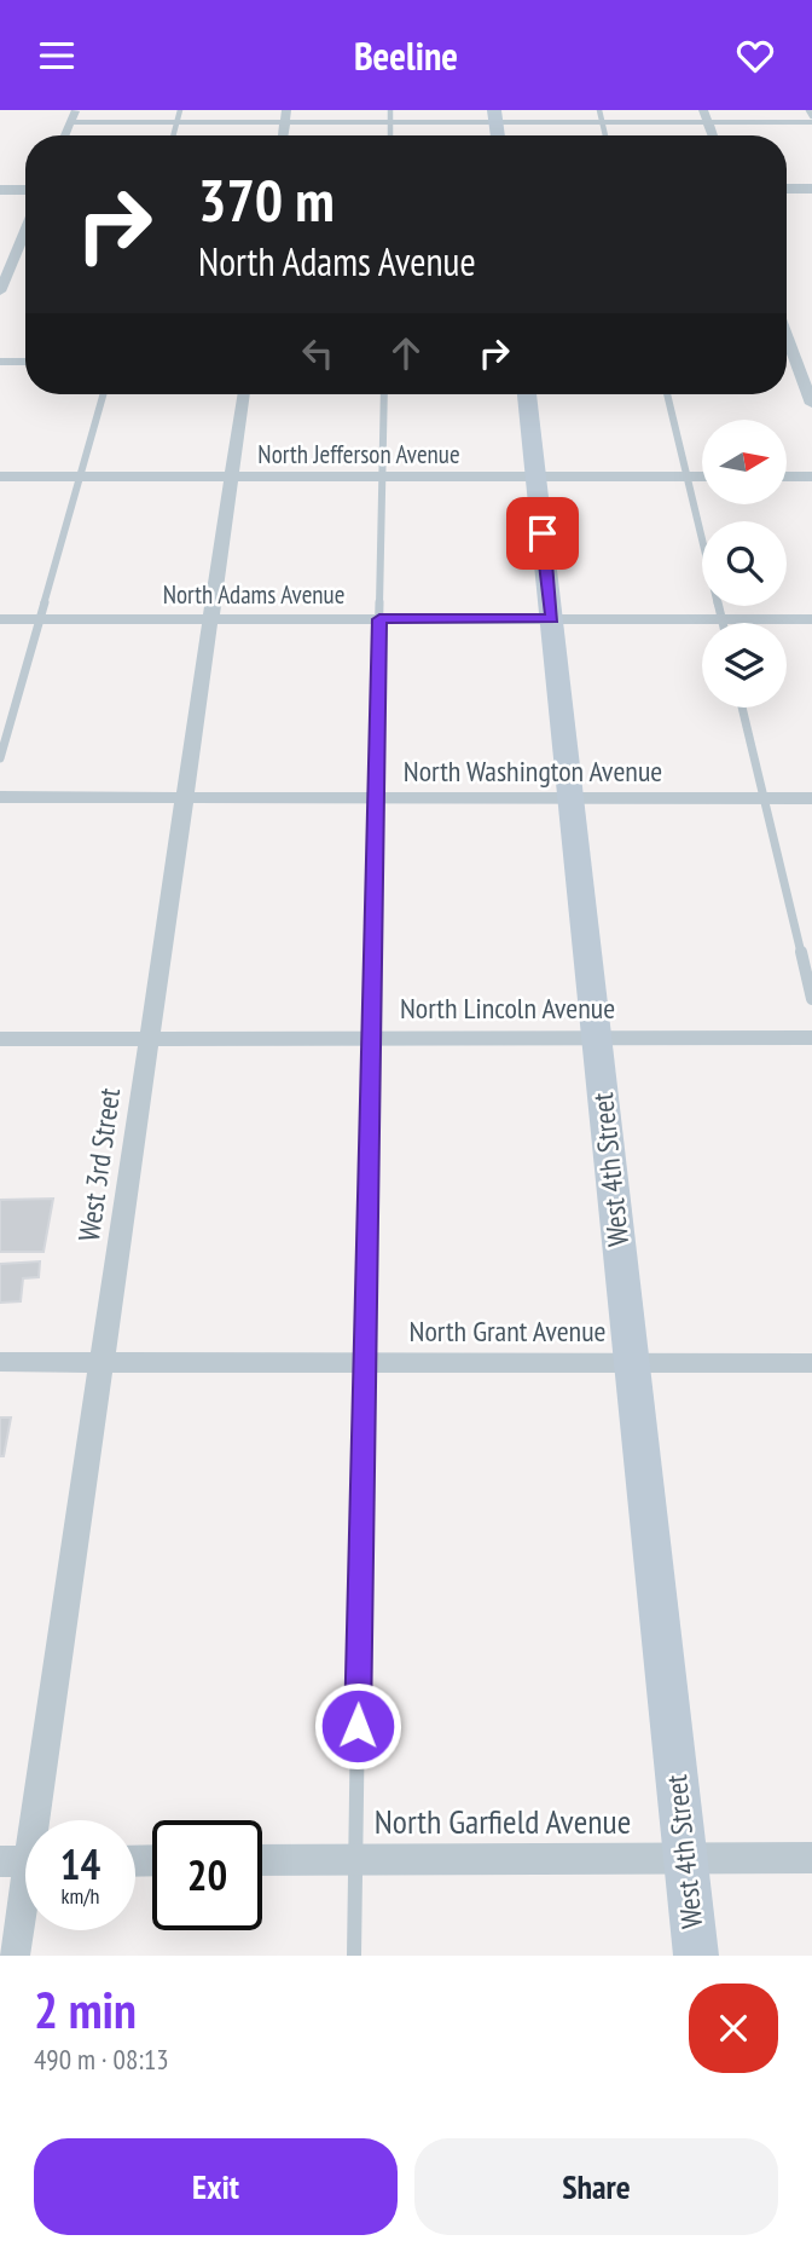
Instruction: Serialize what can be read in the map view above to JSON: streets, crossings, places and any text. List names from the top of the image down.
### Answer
{
  "streets": {
    "main road": ["West 4th Street"],
    "street": [
      "North Jefferson Avenue",
      "North Adams Avenue",
      "North Washington Avenue",
      "North Lincoln Avenue",
      "West 3rd Street",
      "North Grant Avenue",
      "North Garfield Avenue"
    ]
  },
  "crossings": [
    ["North Jefferson Avenue", "West 3rd Street"],
    ["North Jefferson Avenue", "West 4th Street"],
    ["North Adams Avenue", "West 3rd Street"],
    ["North Adams Avenue", "West 4th Street"],
    ["North Washington Avenue", "West 3rd Street"],
    ["North Washington Avenue", "West 4th Street"],
    ["North Lincoln Avenue", "West 3rd Street"],
    ["North Lincoln Avenue", "West 4th Street"],
    ["West 3rd Street", "North Grant Avenue"],
    ["West 4th Street", "North Grant Avenue"],
    ["West 4th Street", "North Garfield Avenue"]
  ],
  "north": "right",
  "page": {
    "header": "Beeline",
    "turn": ["370 m", "North Adams Avenue"],
    "speed": "14 km/h",
    "limit": "20",
    "heading": ["2 min", "490 m · 08:13"],
    "buttons": ["Exit", "Share"]
  }
}
